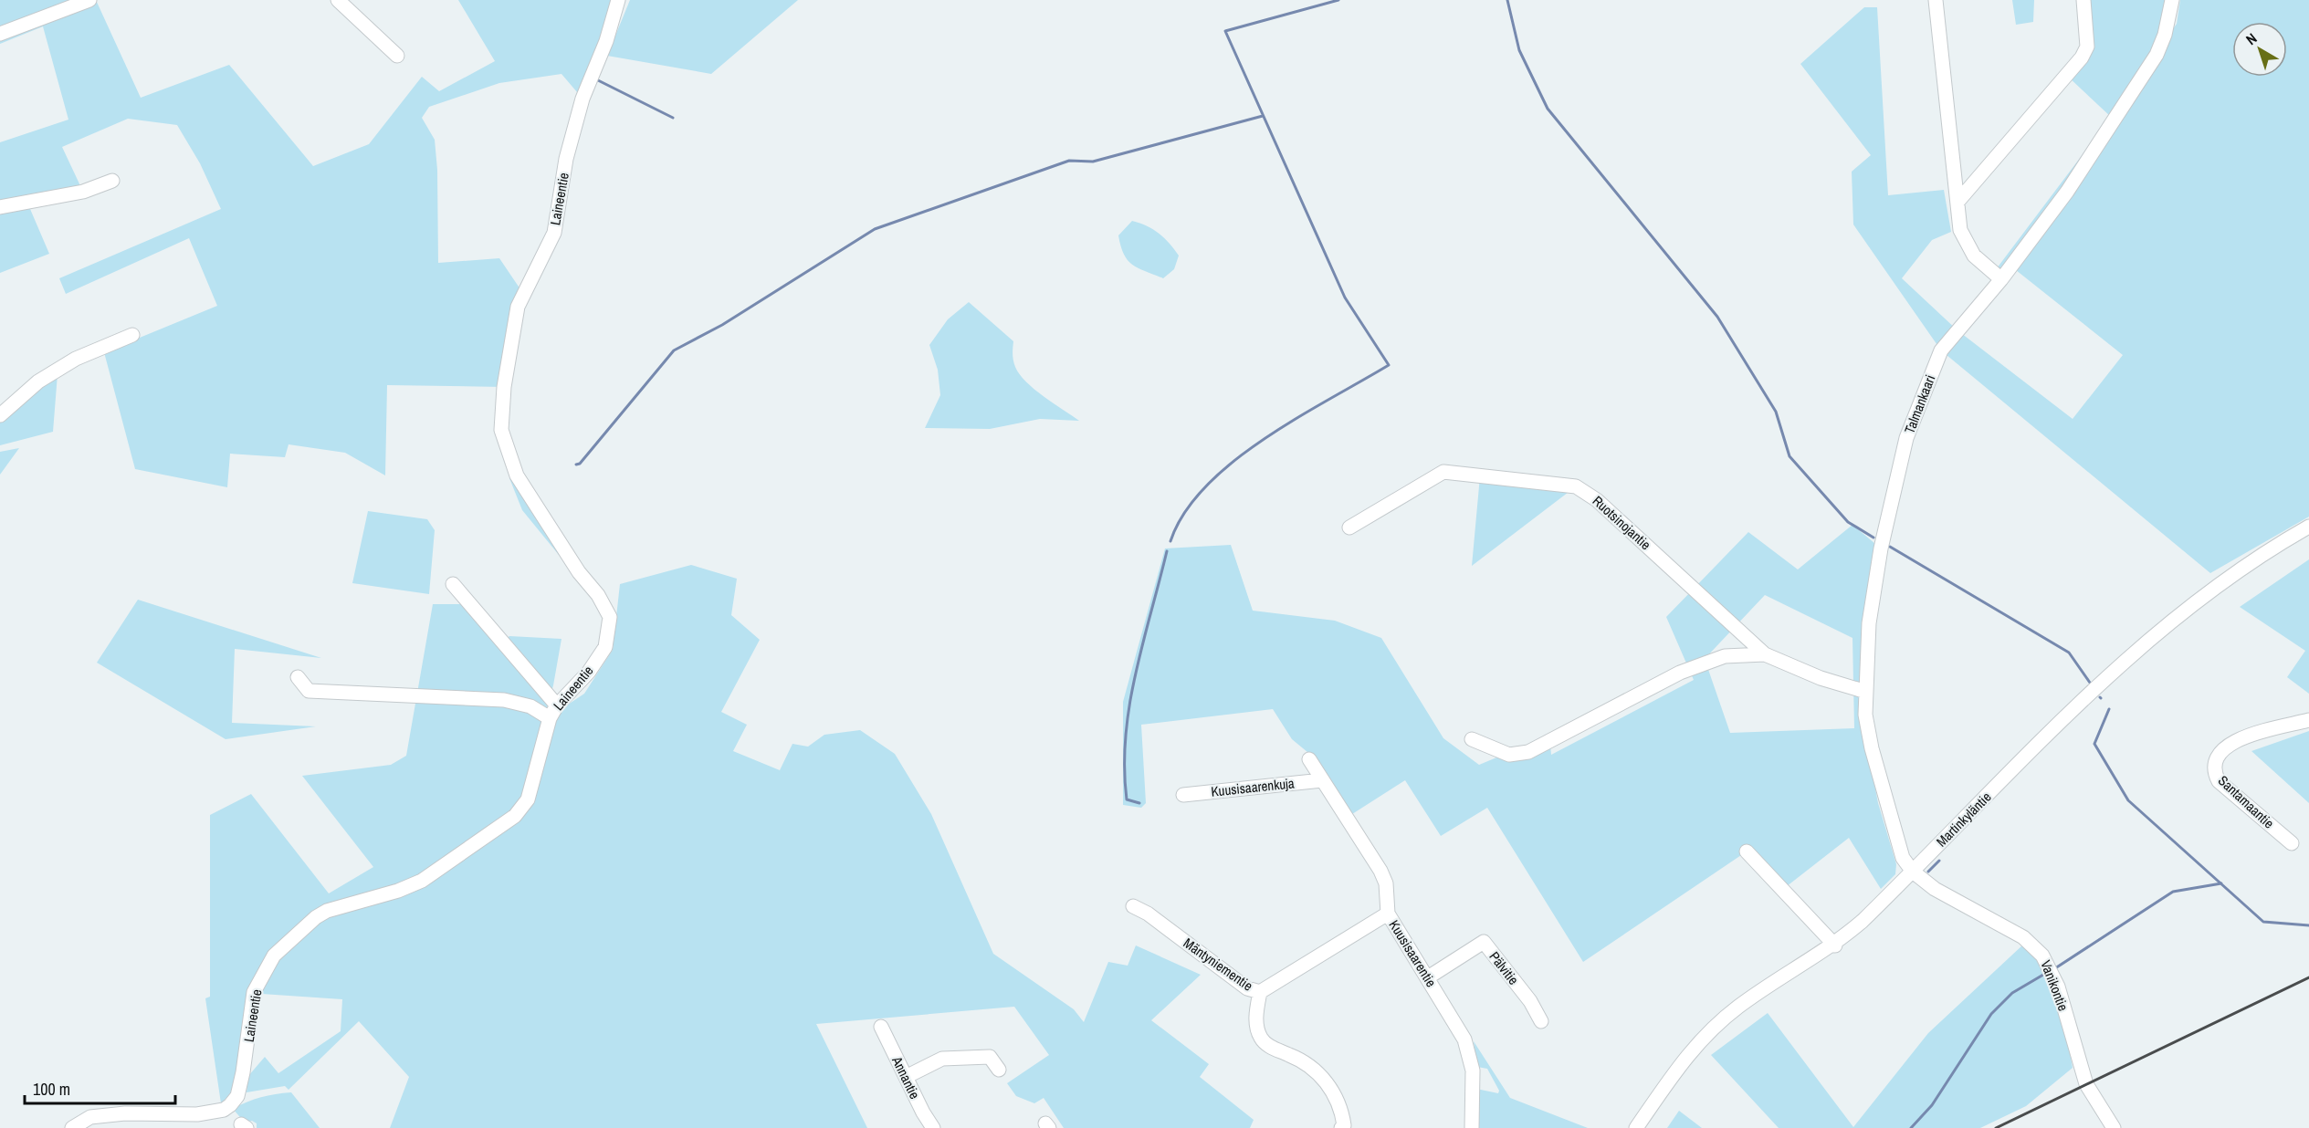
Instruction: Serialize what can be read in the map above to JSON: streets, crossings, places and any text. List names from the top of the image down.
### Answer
{
  "streets": {
    "street": [
      "Laineentie",
      "Talmankaari",
      "Ruotsinojantie",
      "Kuusisaarenkuja",
      "Santamaantie",
      "Martinkyläntie",
      "Kuusisaarentie",
      "Mäntyniementie",
      "Pälvitie",
      "Vanikontie",
      "Annantie"
    ]
  },
  "crossings": [
    ["Talmankaari", "Ruotsinojantie"],
    ["Talmankaari", "Martinkyläntie"],
    ["Talmankaari", "Vanikontie"],
    ["Kuusisaarenkuja", "Kuusisaarentie"],
    ["Martinkyläntie", "Vanikontie"],
    ["Kuusisaarentie", "Mäntyniementie"],
    ["Kuusisaarentie", "Pälvitie"]
  ],
  "scale_bar": "100 m",
  "north": "top left"
}
